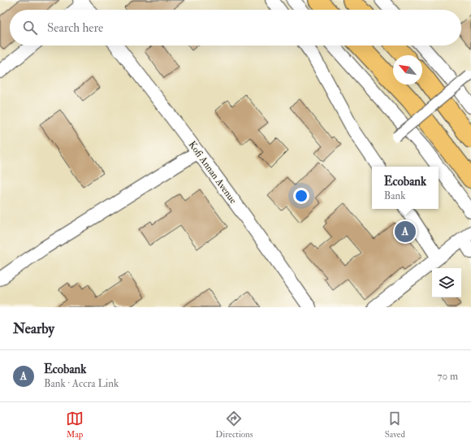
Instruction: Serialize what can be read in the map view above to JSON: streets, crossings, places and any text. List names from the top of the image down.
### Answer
{
  "streets": {
    "street": ["Kofi Annan Avenue"]
  },
  "north": "top left",
  "page": {
    "search": "Search here",
    "popup": ["Ecobank", "Bank"],
    "pins": "A",
    "heading": "Nearby",
    "list": [
      {
        "mark": "A",
        "name": "Ecobank",
        "note": "Bank · Accra Link",
        "value": "70 m"
      }
    ],
    "nav": ["Map", "Directions", "Saved"]
  }
}
